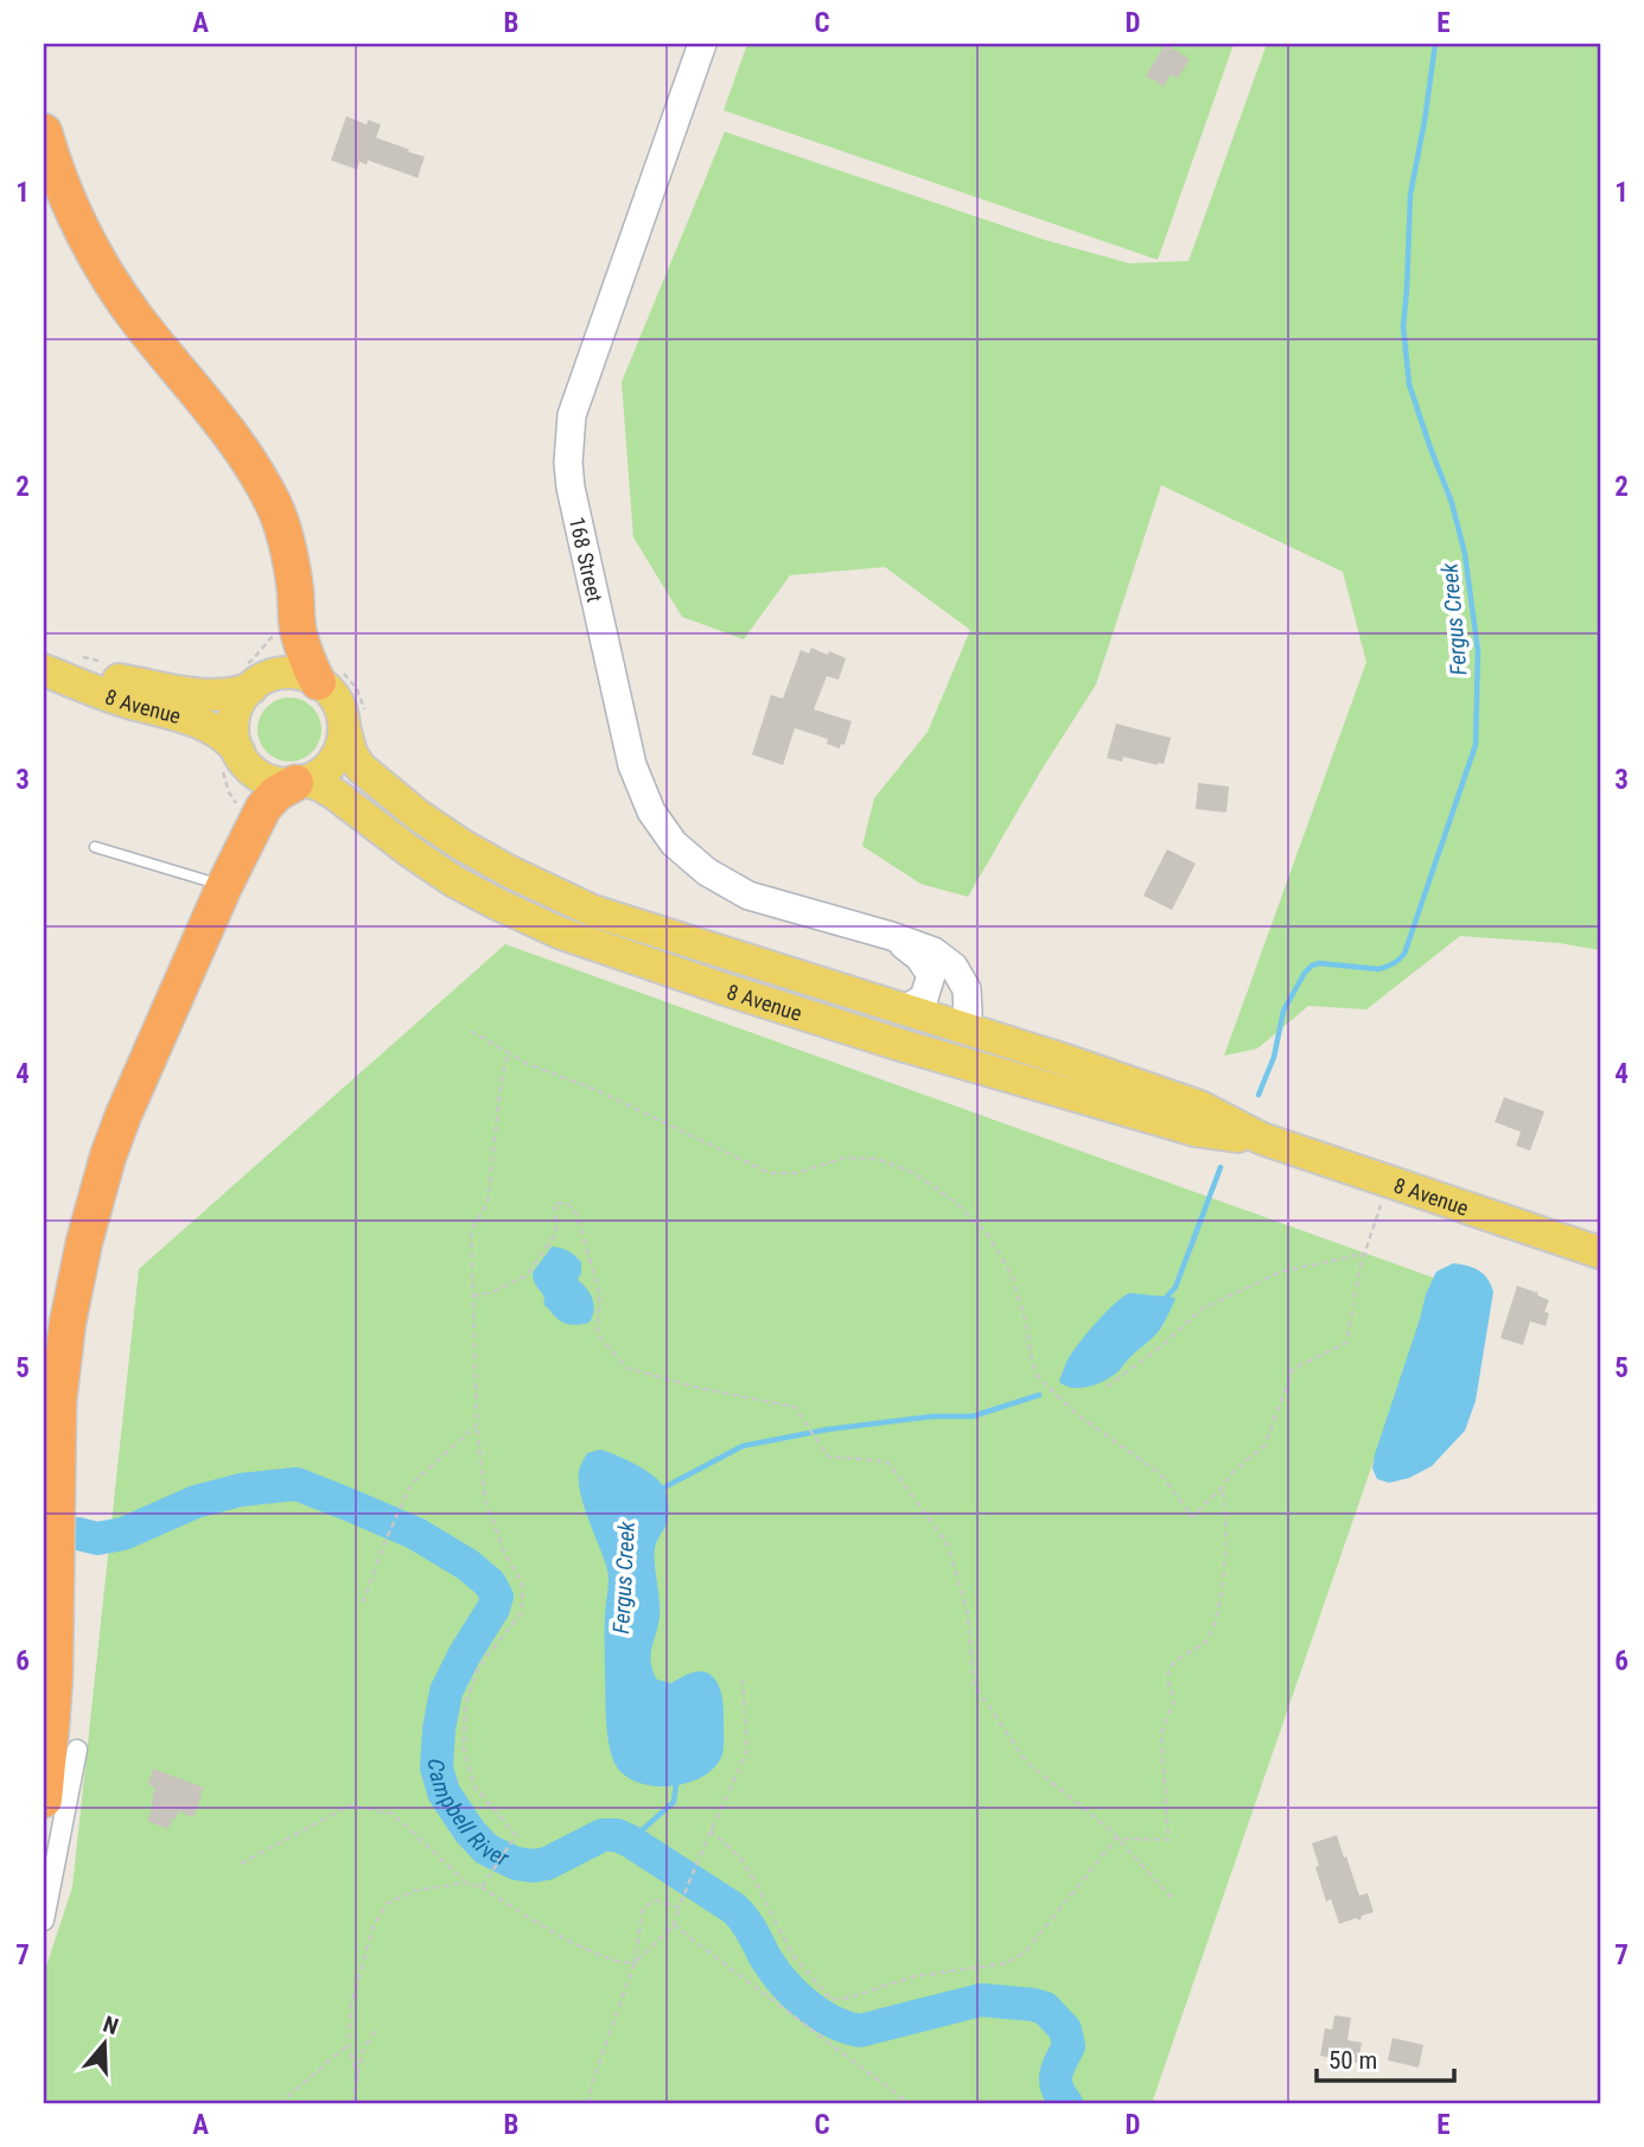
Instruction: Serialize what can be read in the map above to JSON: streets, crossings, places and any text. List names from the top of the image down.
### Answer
{
  "streets": {
    "main road": ["168 Street", "8 Avenue"]
  },
  "crossings": [
    ["168 Street", "8 Avenue"]
  ],
  "water": ["Fergus Creek", "Campbell River"],
  "scale_bar": "50 m",
  "north": "top",
  "grid": {
    "columns": [
      "A",
      "B",
      "C",
      "D",
      "E"
    ],
    "rows": [
      "1",
      "2",
      "3",
      "4",
      "5",
      "6",
      "7"
    ]
  }
}
